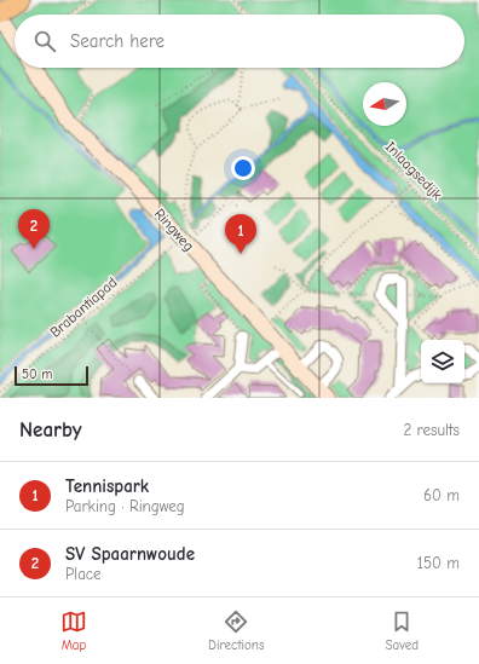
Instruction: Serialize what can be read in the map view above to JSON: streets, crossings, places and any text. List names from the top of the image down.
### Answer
{
  "streets": {
    "street": ["Ringweg"],
    "path": ["Inlaagsedijk", "Brabantiapad"]
  },
  "crossings": [
    ["Ringweg", "Brabantiapad"]
  ],
  "scale_bar": "50 m",
  "north": "left",
  "page": {
    "search": "Search here",
    "pins": ["2", "1"],
    "scale": "50 m",
    "heading": ["Nearby", "2 results"],
    "list": [
      {
        "mark": "1",
        "name": "Tennispark",
        "note": "Parking · Ringweg",
        "value": "60 m"
      },
      {
        "mark": "2",
        "name": "SV Spaarnwoude",
        "note": "Place",
        "value": "150 m"
      }
    ],
    "nav": ["Map", "Directions", "Saved"]
  }
}
